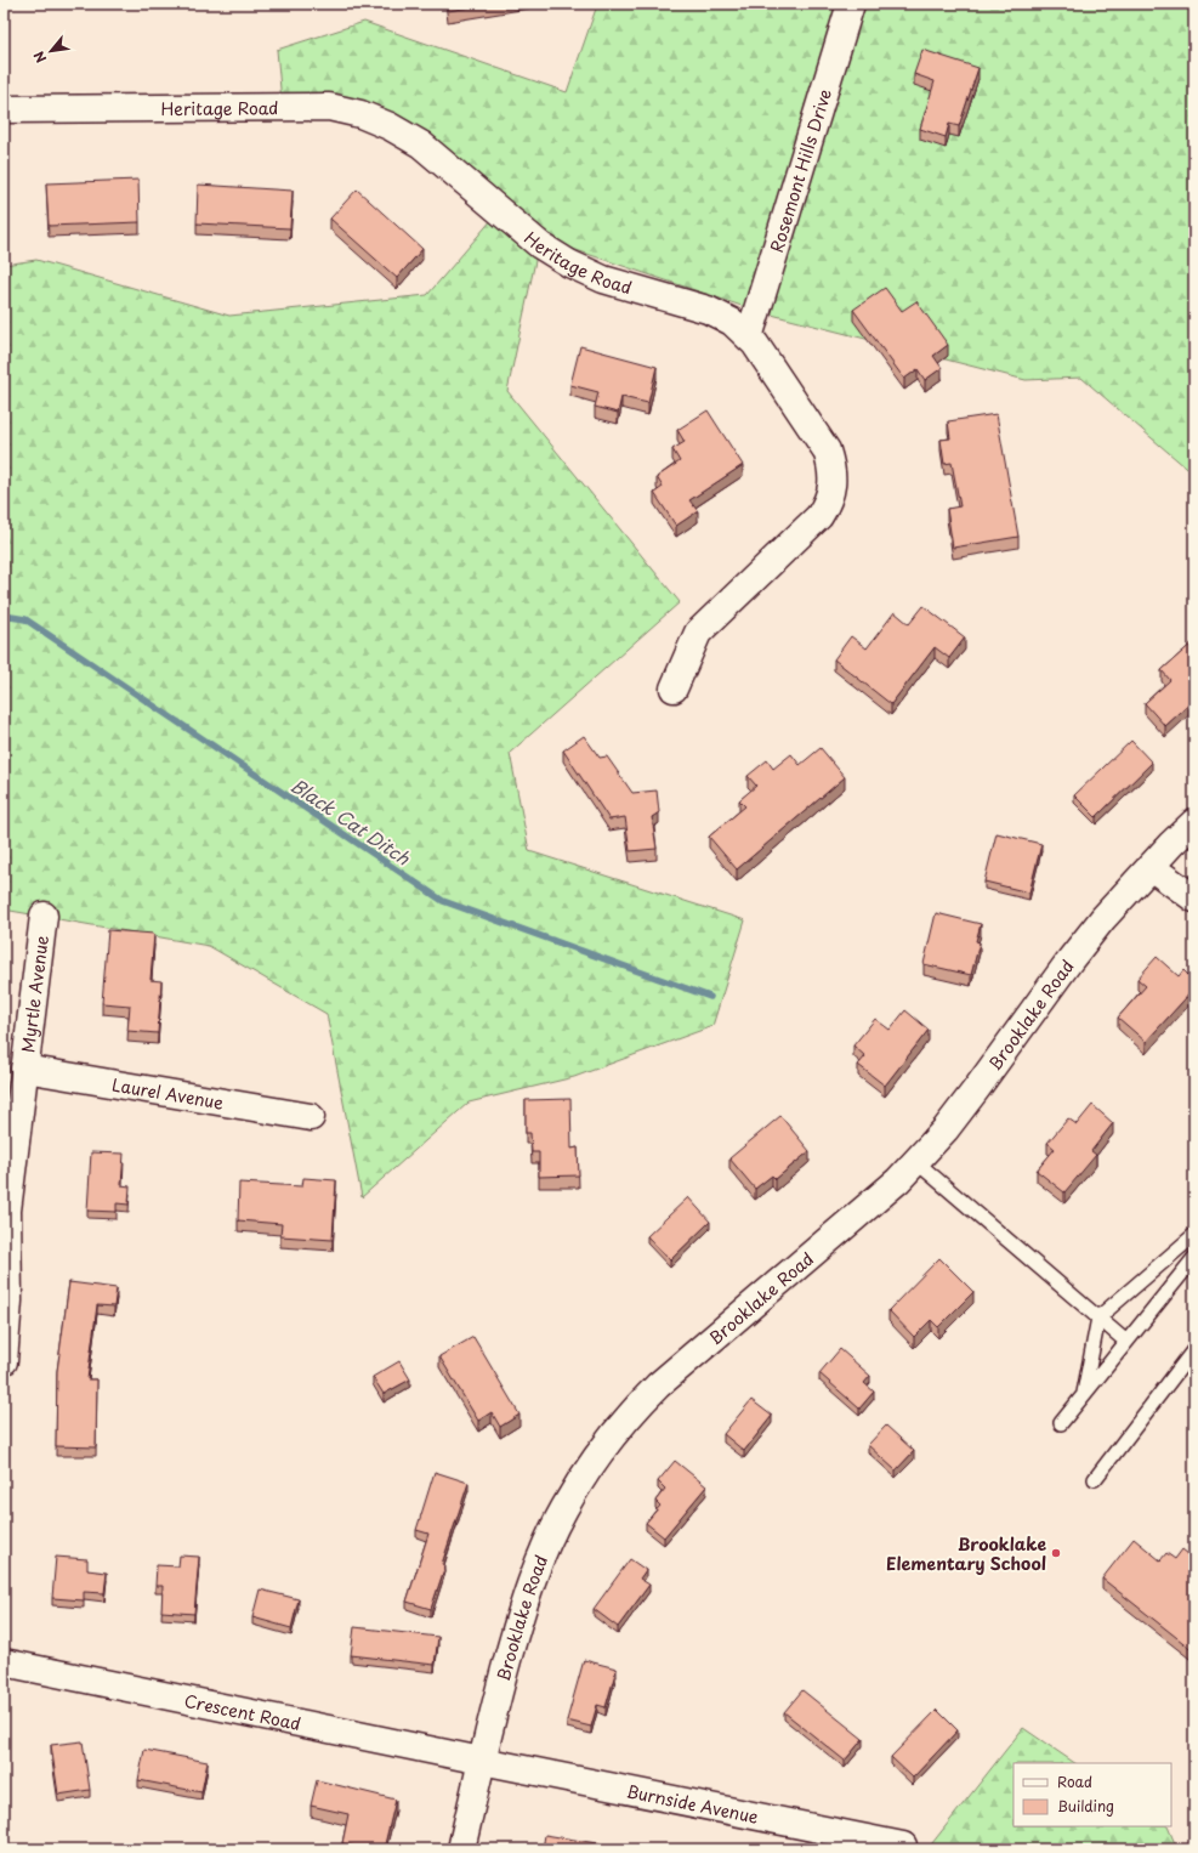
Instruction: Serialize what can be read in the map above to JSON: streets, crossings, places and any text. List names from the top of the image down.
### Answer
{
  "streets": {
    "street": [
      "Heritage Road",
      "Rosemont Hills Drive",
      "Myrtle Avenue",
      "Brooklake Road",
      "Laurel Avenue",
      "Crescent Road",
      "Burnside Avenue"
    ]
  },
  "crossings": [
    ["Heritage Road", "Rosemont Hills Drive"],
    ["Myrtle Avenue", "Laurel Avenue"],
    ["Brooklake Road", "Crescent Road"],
    ["Brooklake Road", "Burnside Avenue"],
    ["Crescent Road", "Burnside Avenue"]
  ],
  "water": ["Black Cat Ditch"],
  "places": ["Brooklake Elementary School"],
  "legend": ["Road", "Building"],
  "north": "bottom left"
}
